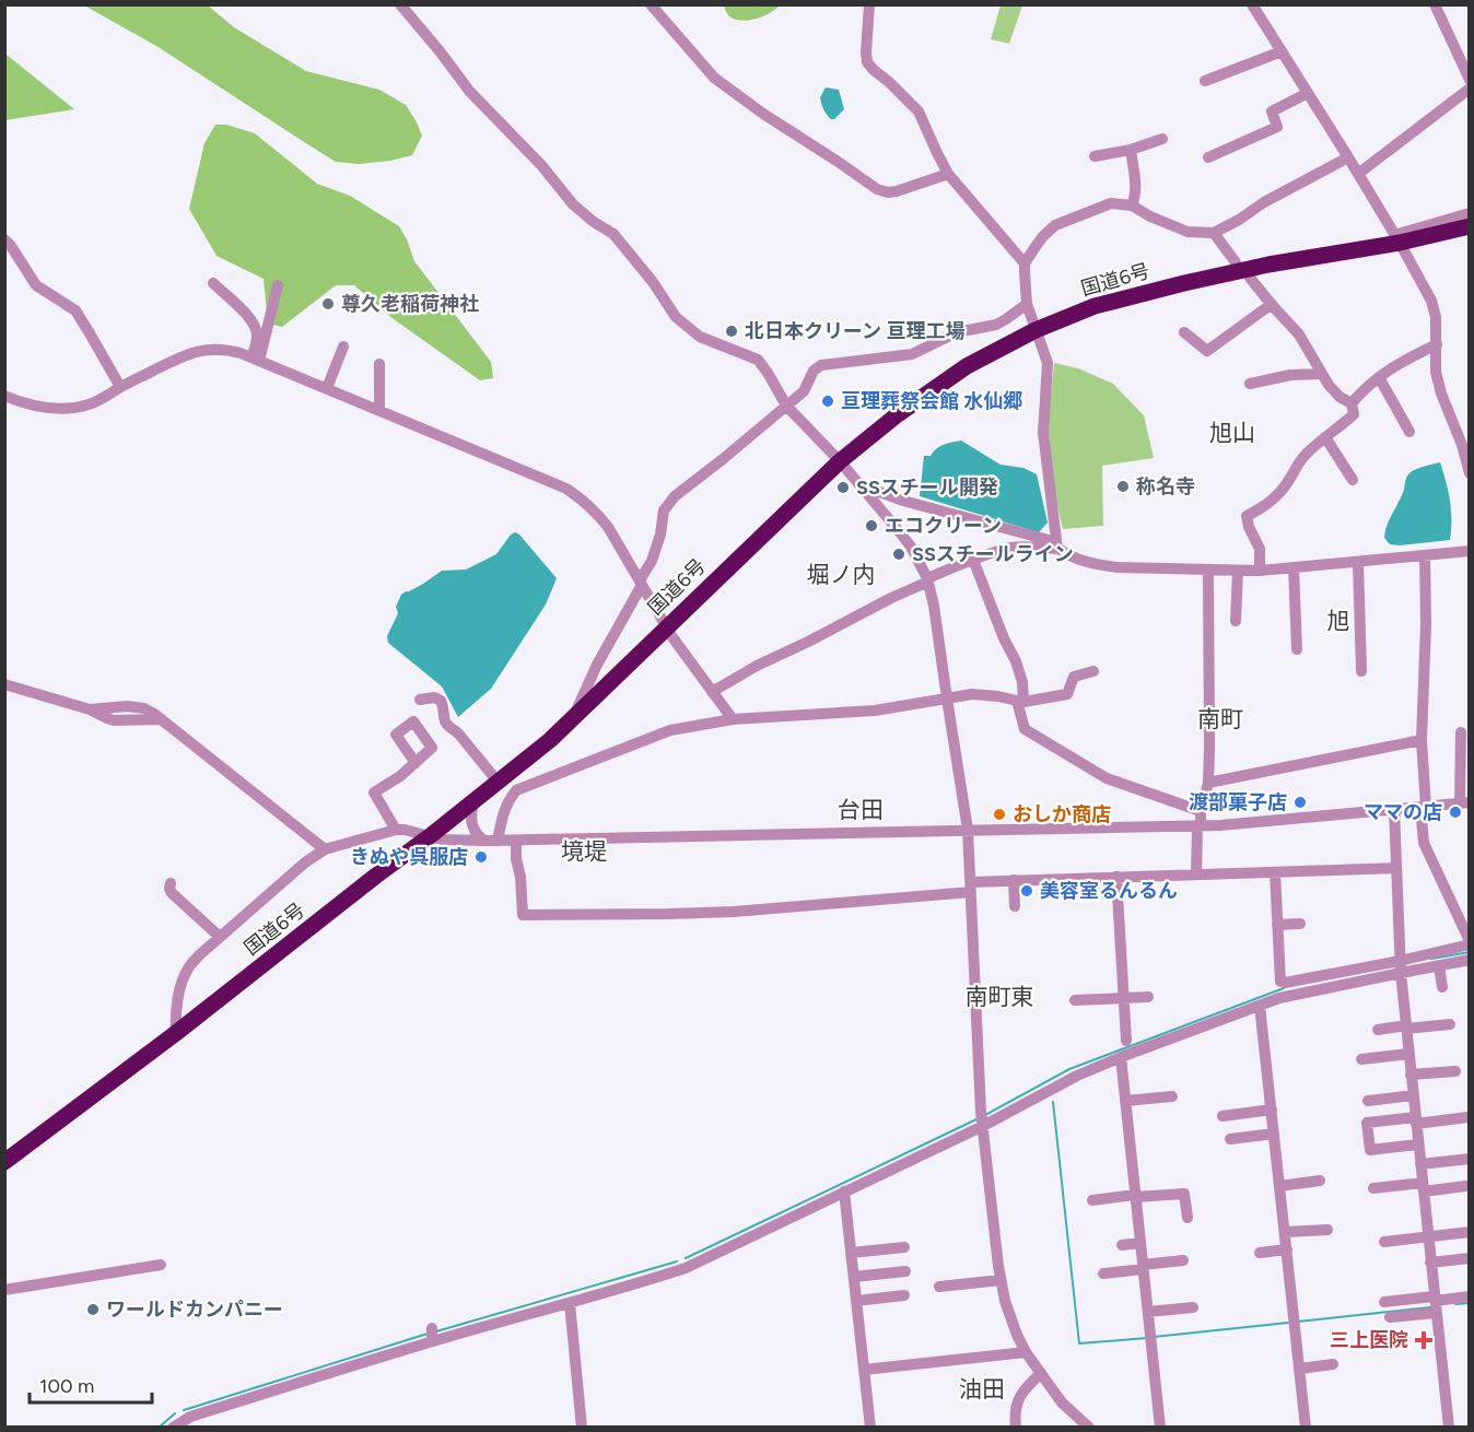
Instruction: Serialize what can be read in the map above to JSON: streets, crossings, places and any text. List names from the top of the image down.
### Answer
{
  "streets": {
    "highway": ["国道6号"]
  },
  "districts": [
    "旭山",
    "堀ノ内",
    "旭",
    "南町",
    "台田",
    "境堤",
    "南町東",
    "油田"
  ],
  "places": {
    "other": [
      "尊久老稲荷神社",
      "北日本クリーン 亘理工場",
      "亘理葬祭会館 水仙郷",
      "称名寺",
      "SSスチール開発",
      "エコクリーン",
      "SSスチールライン",
      "渡部菓子店",
      "ママの店",
      "おしか商店",
      "きぬや呉服店",
      "美容室るんるん",
      "ワールドカンパニー"
    ],
    "health": ["三上医院"]
  },
  "scale_bar": "100 m"
}
